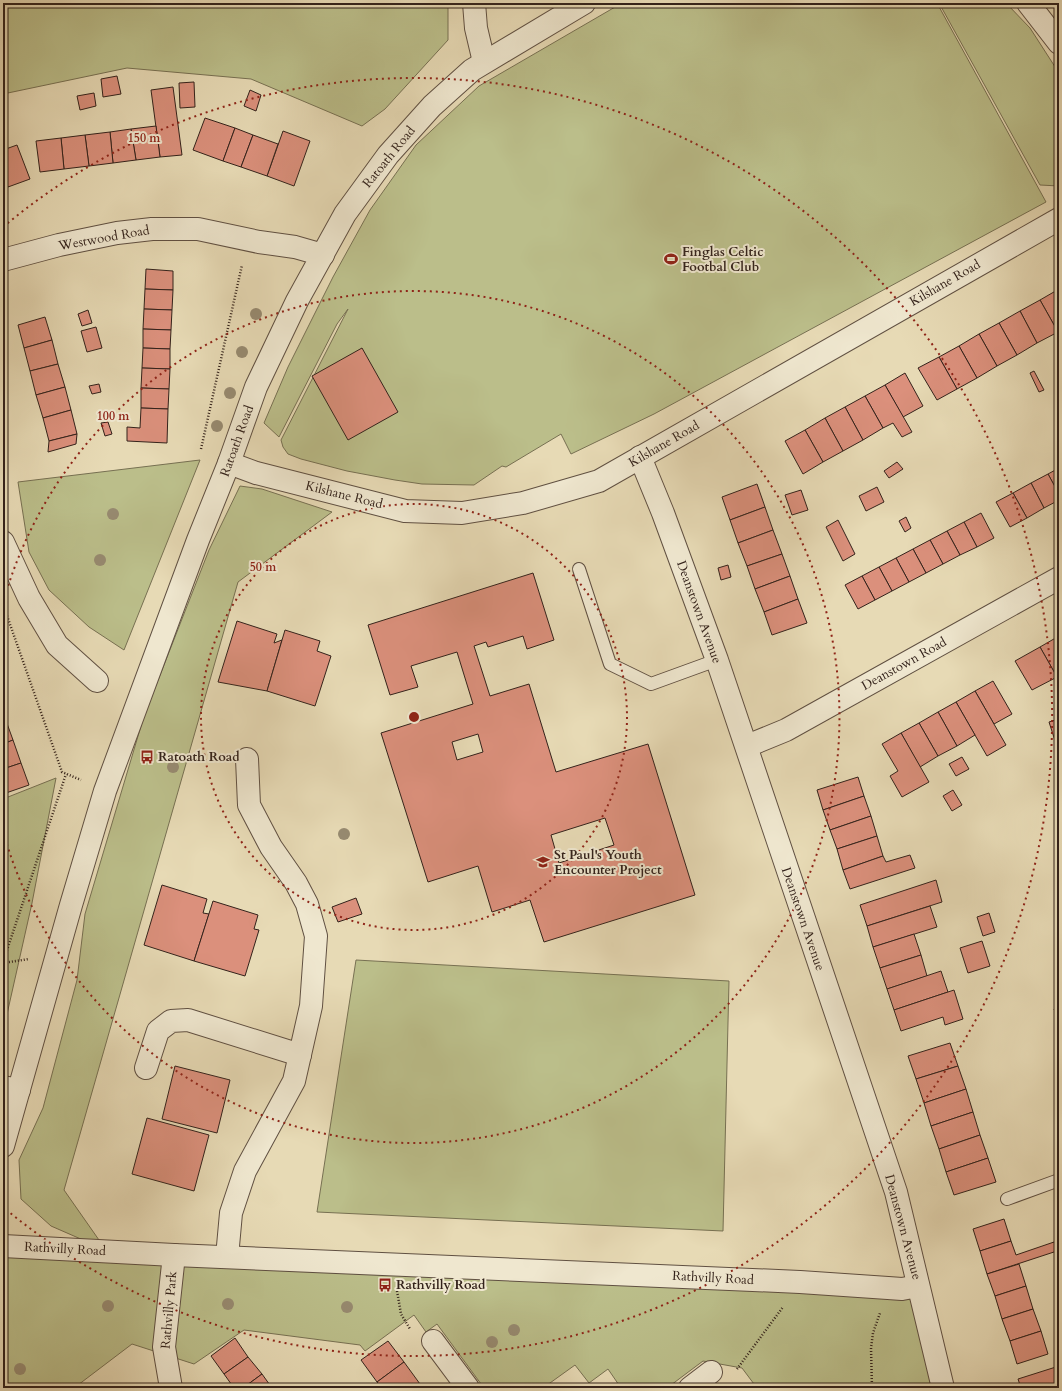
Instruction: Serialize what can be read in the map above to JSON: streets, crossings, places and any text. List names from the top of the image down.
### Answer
{
  "streets": {
    "street": [
      "Ratoath Road",
      "Westwood Road",
      "Kilshane Road",
      "Deanstown Avenue",
      "Deanstown Road",
      "Rathvilly Road",
      "Rathvilly Park"
    ]
  },
  "crossings": [
    ["Ratoath Road", "Westwood Road"],
    ["Ratoath Road", "Kilshane Road"],
    ["Kilshane Road", "Deanstown Avenue"],
    ["Deanstown Avenue", "Deanstown Road"],
    ["Deanstown Avenue", "Rathvilly Road"],
    ["Rathvilly Road", "Rathvilly Park"]
  ],
  "places": {
    "sports": ["Finglas Celtic Footbal Club"],
    "bus stop": ["Ratoath Road", "Rathvilly Road"],
    "school or university": ["St Paul's Youth Encounter Project"]
  },
  "rings": ["150 m", "100 m", "50 m"]
}
